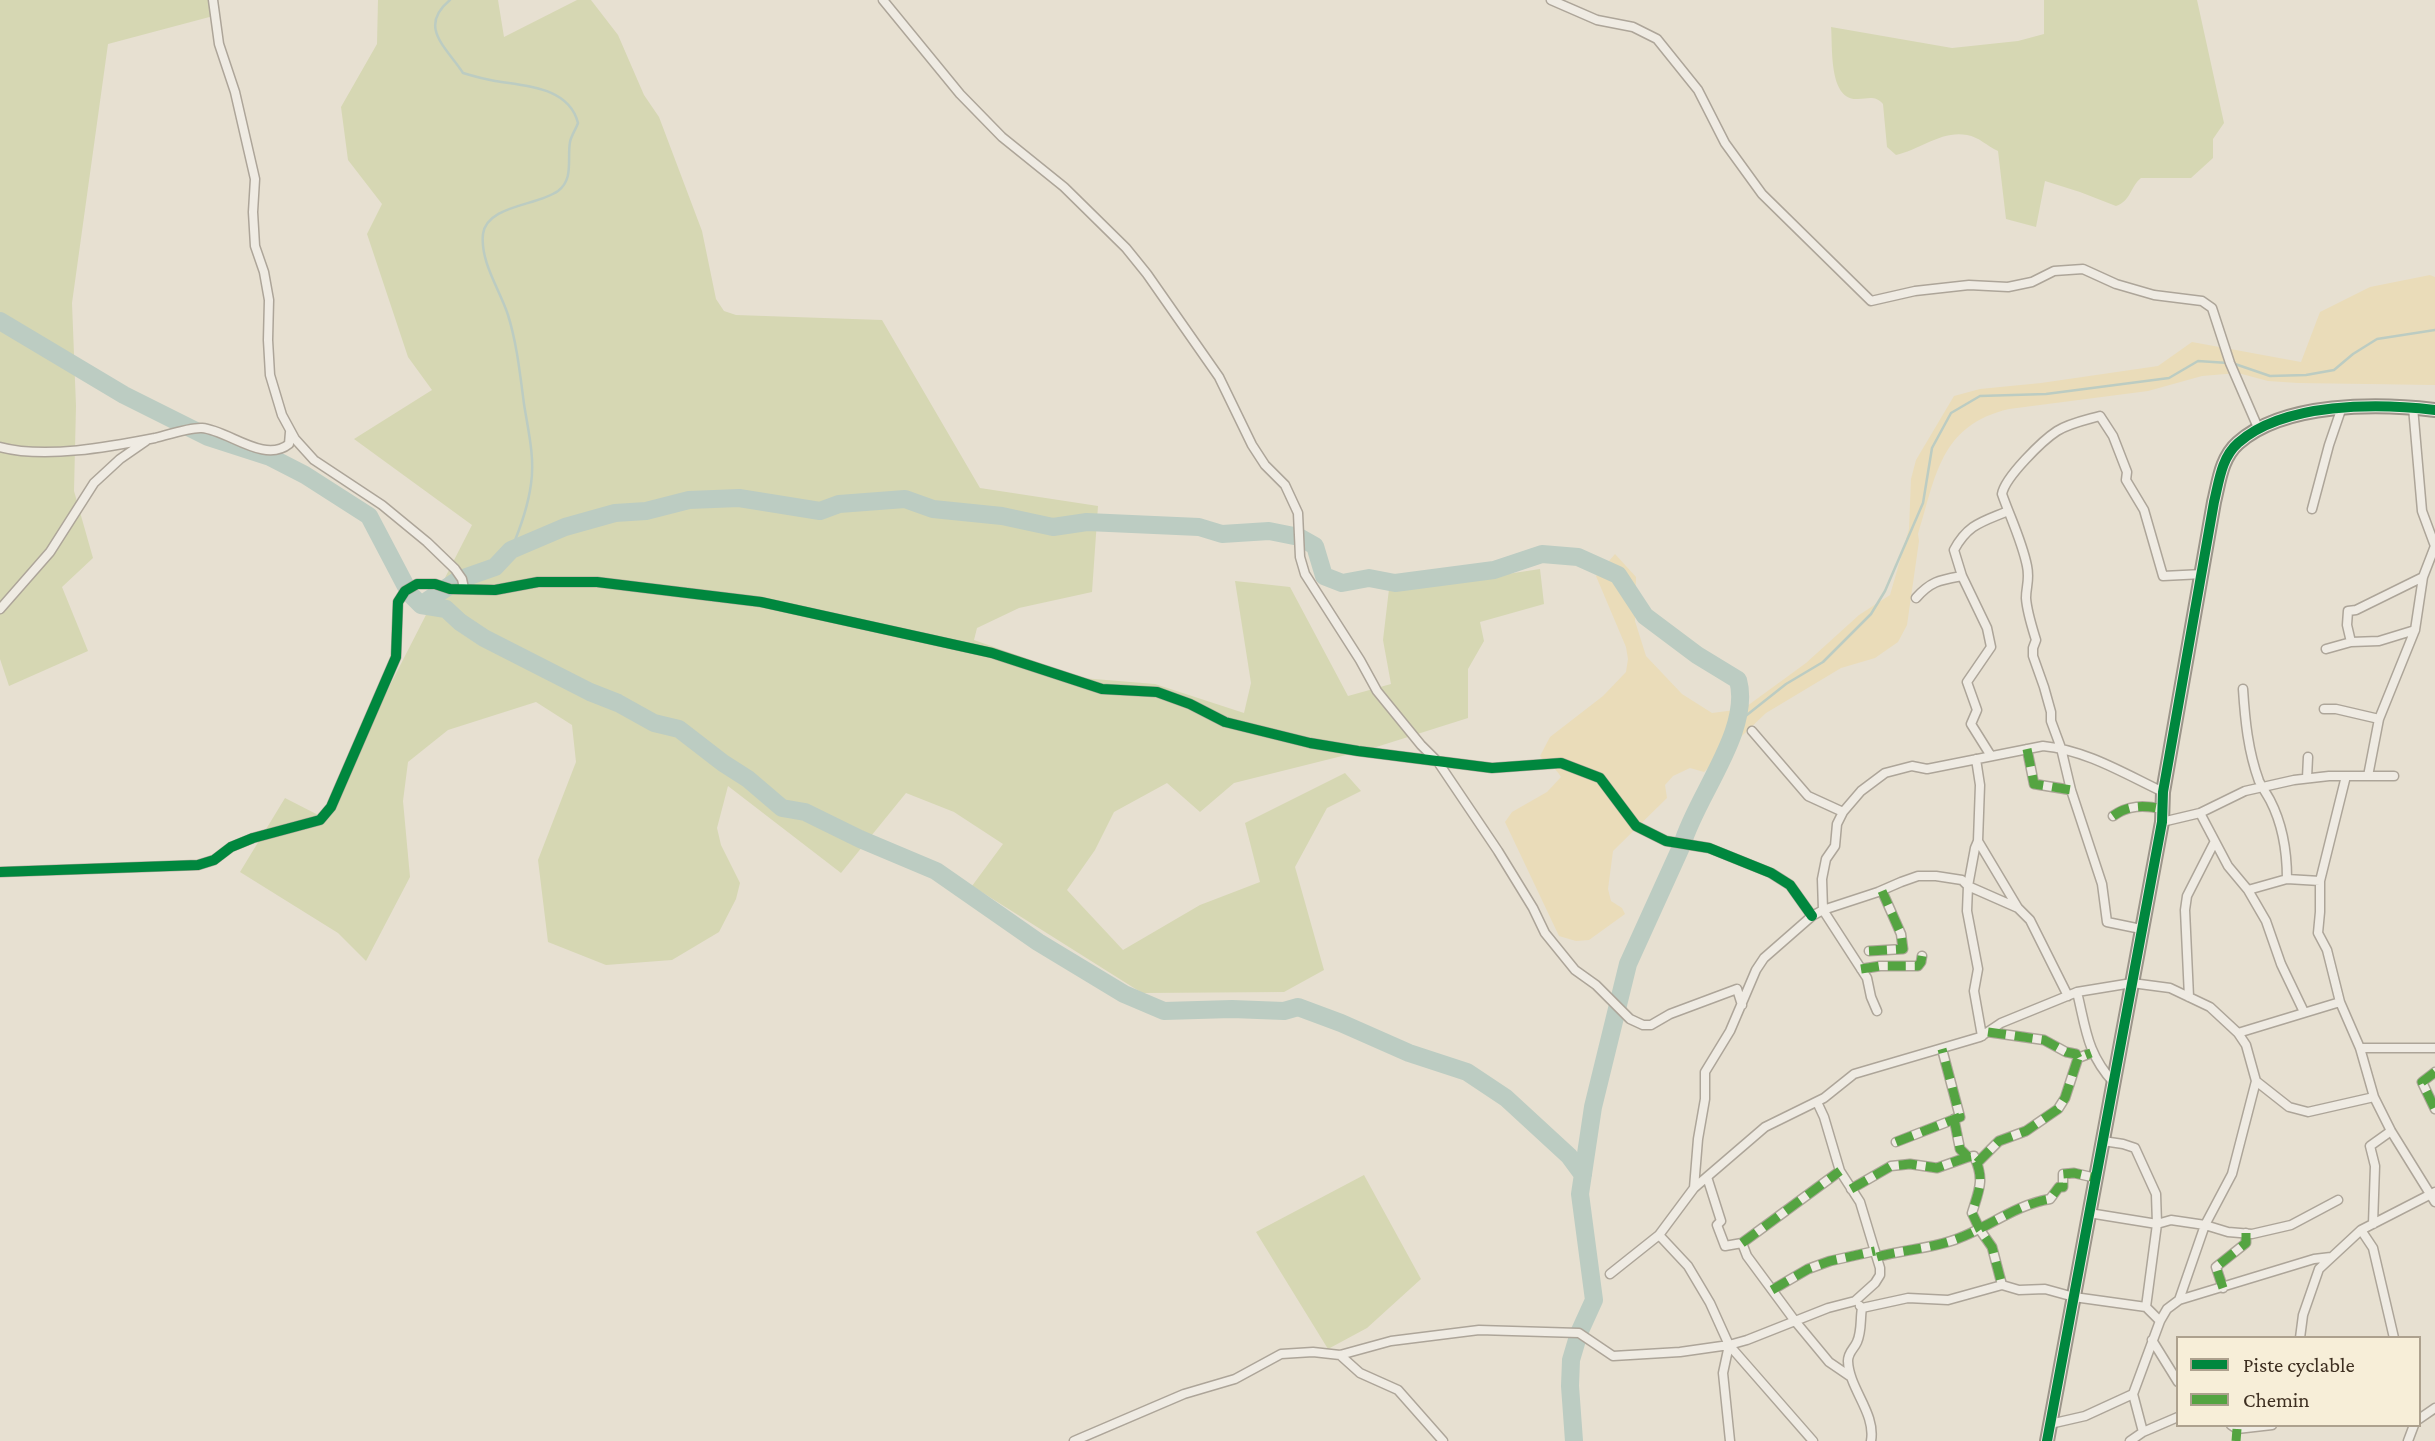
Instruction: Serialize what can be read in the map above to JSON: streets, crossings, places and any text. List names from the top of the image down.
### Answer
{
  "legend": ["Piste cyclable", "Chemin"]
}
